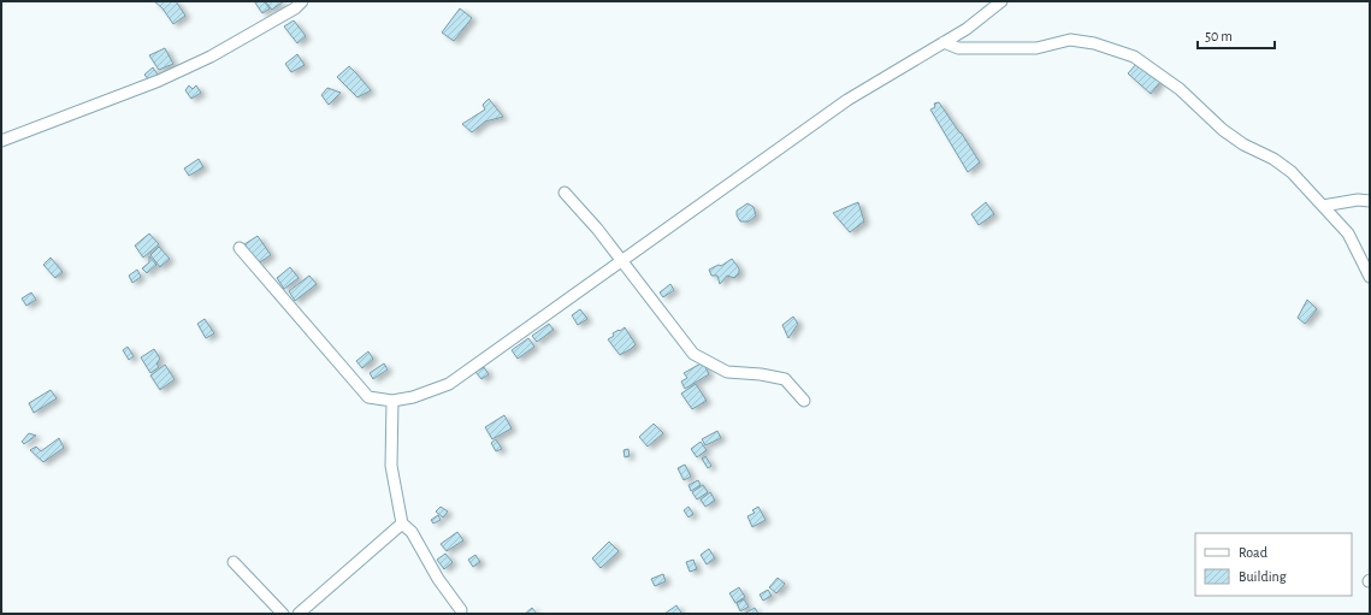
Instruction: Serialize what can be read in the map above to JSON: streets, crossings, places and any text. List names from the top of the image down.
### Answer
{
  "legend": ["Road", "Building"],
  "scale_bar": "50 m"
}
